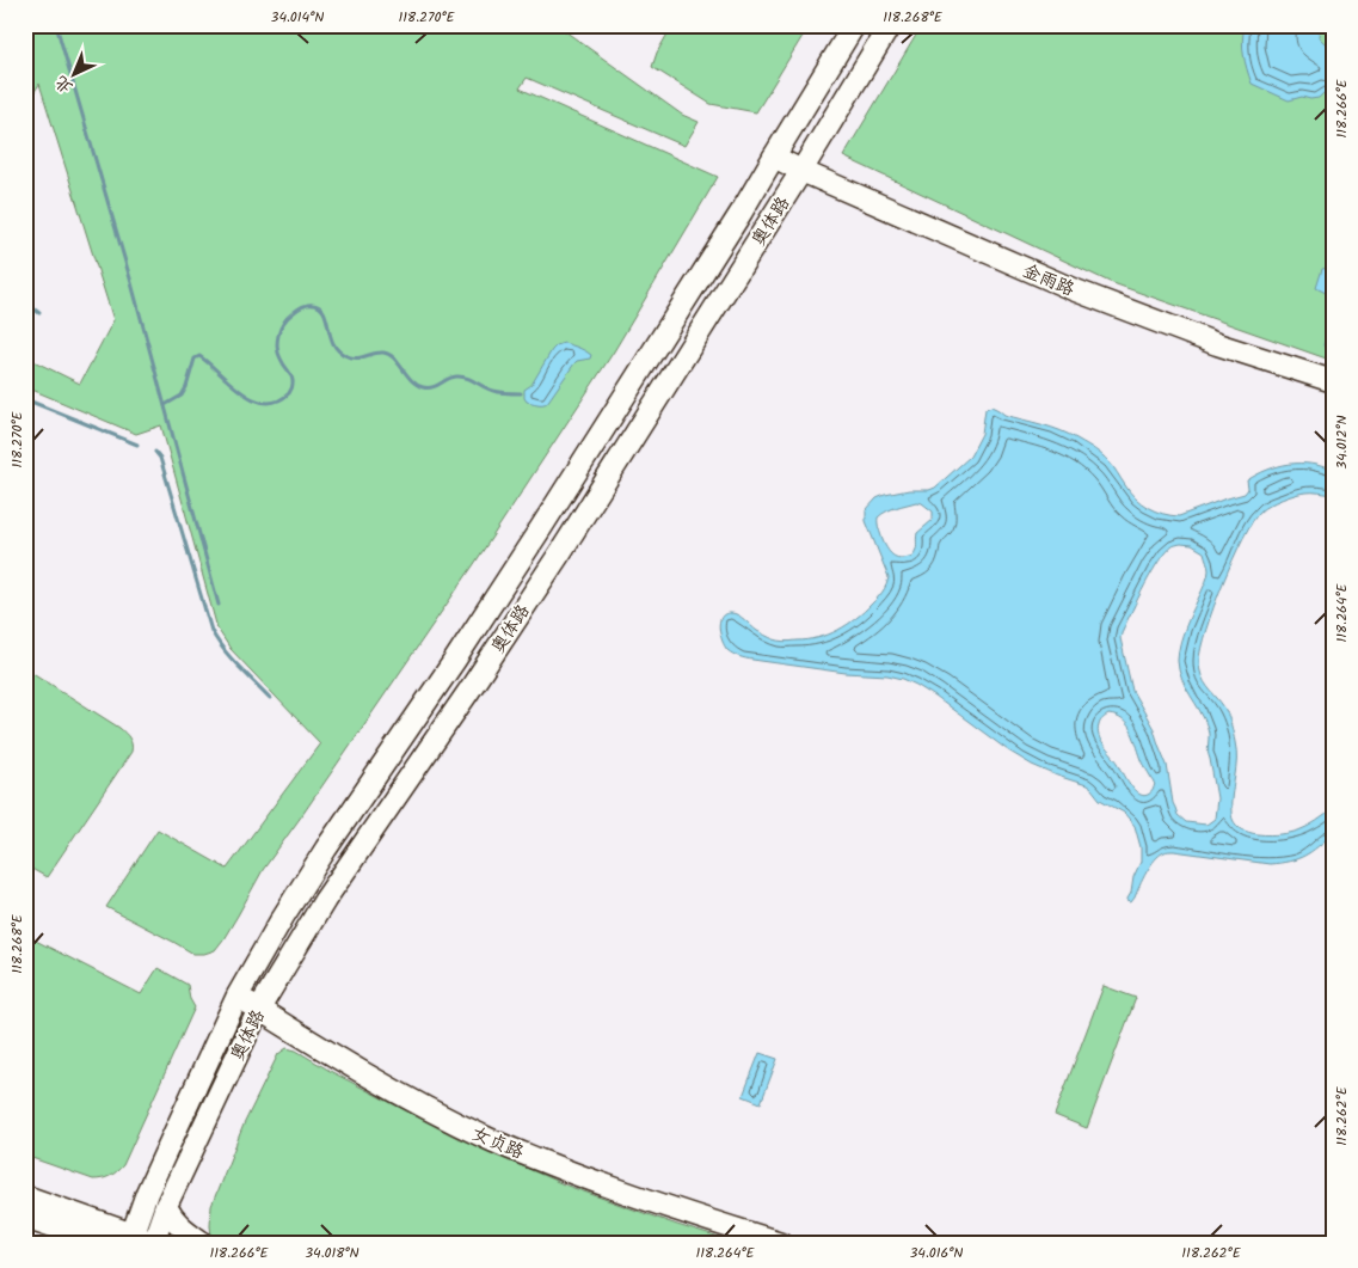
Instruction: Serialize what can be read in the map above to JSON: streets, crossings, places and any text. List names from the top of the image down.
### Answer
{
  "streets": {
    "main road": ["奥体路", "金雨路", "女贞路"]
  },
  "crossings": [
    ["奥体路", "金雨路"],
    ["奥体路", "女贞路"]
  ],
  "north": "bottom left",
  "coordinates": [
    "34.014°N",
    "118.270°E",
    "118.268°E",
    "118.266°E",
    "34.012°N",
    "118.264°E",
    "118.262°E",
    "34.018°N",
    "34.016°N"
  ]
}
